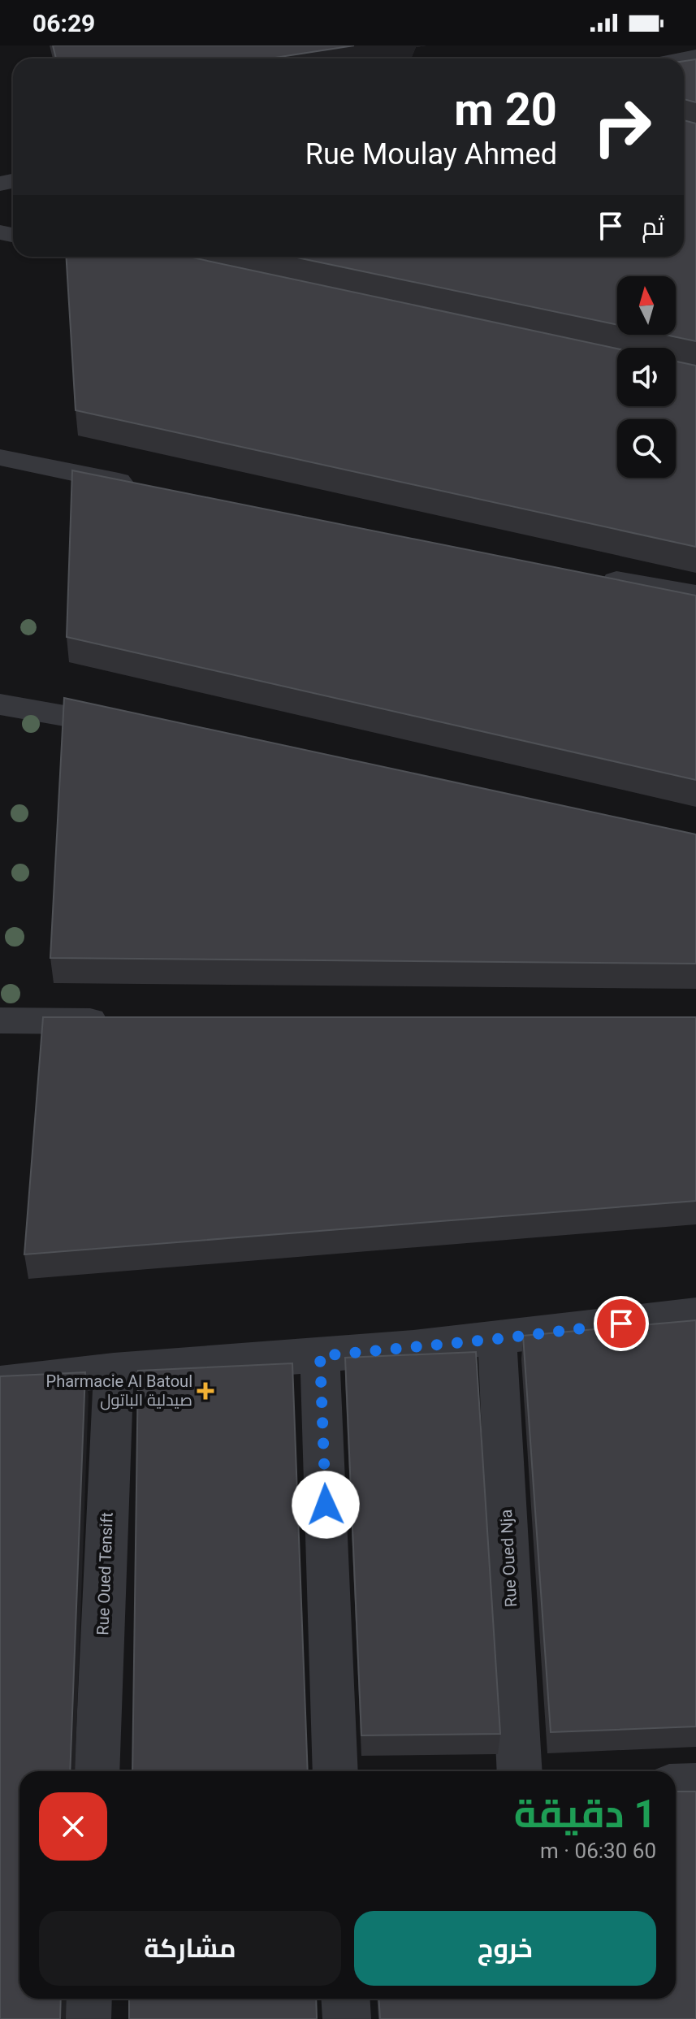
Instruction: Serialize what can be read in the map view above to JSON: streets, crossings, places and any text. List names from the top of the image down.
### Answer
{
  "streets": {
    "street": ["Rue Oued Nja", "Rue Oued Tensift"]
  },
  "places": {
    "health": ["Pharmacie Al Batoul صيدلية الباتول"]
  },
  "north": "top",
  "page": {
    "status": "06:29",
    "turn": ["20 m", "Rue Moulay Ahmed"],
    "then": "ثم",
    "heading": ["1 دقيقة", "60 m · 06:30"],
    "buttons": ["خروج", "مشاركة"]
  }
}
